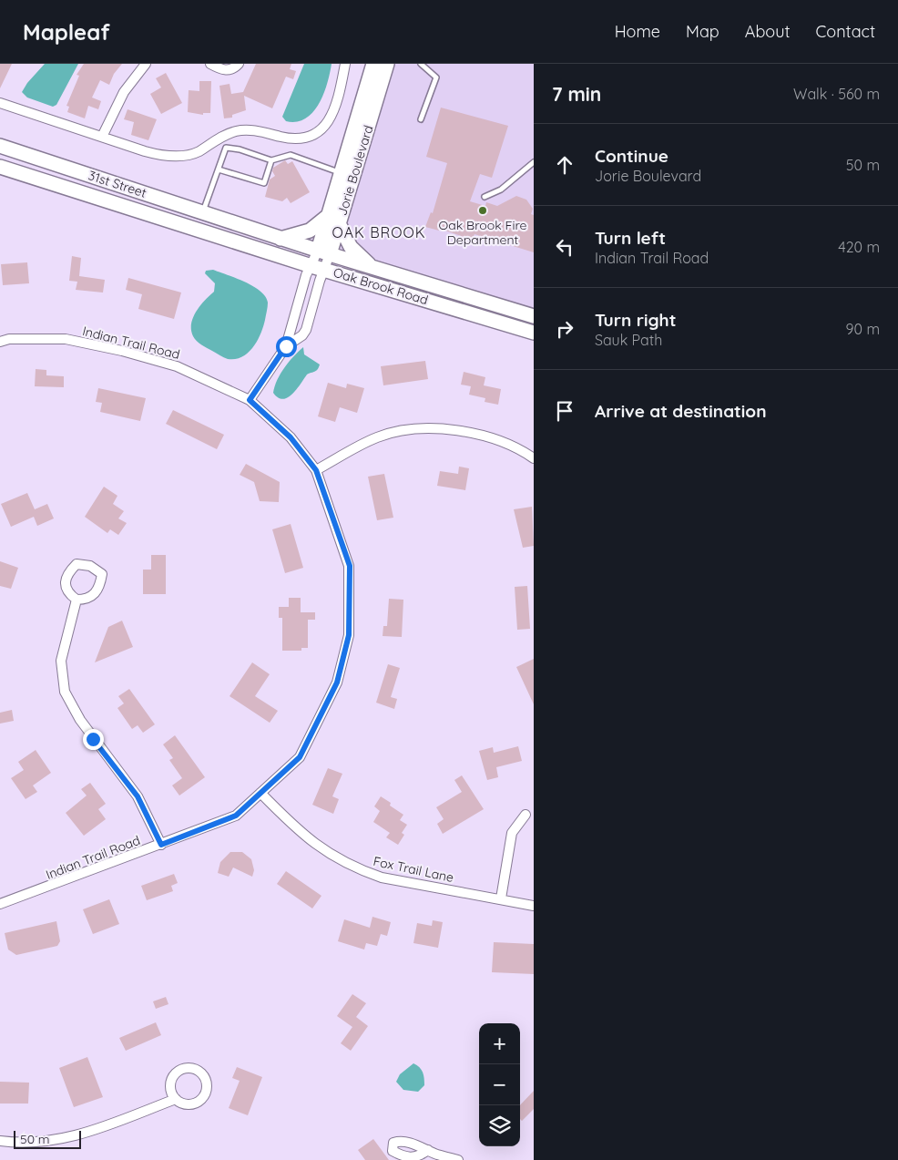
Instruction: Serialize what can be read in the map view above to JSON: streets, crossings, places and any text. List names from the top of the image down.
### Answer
{
  "streets": {
    "main road": ["Jorie Boulevard", "31st Street", "Oak Brook Road"],
    "street": ["Indian Trail Road", "Fox Trail Lane"]
  },
  "crossings": [
    ["Jorie Boulevard", "Oak Brook Road"],
    ["Jorie Boulevard", "Indian Trail Road"],
    ["31st Street", "Oak Brook Road"],
    ["Indian Trail Road", "Fox Trail Lane"]
  ],
  "districts": ["OAK BROOK"],
  "places": ["Oak Brook Fire Department"],
  "scale_bar": "50 m",
  "page": {
    "header": "Mapleaf",
    "nav": [
      "Home",
      "Map",
      "About",
      "Contact"
    ],
    "heading": ["7 min", "Walk · 560 m"],
    "list": [
      ["Continue", "Jorie Boulevard", "50 m"],
      ["Turn left", "Indian Trail Road", "420 m"],
      ["Turn right", "Sauk Path", "90 m"],
      "Arrive at destination"
    ],
    "map_buttons": ["+", "−"],
    "scale": "50 m"
  }
}
